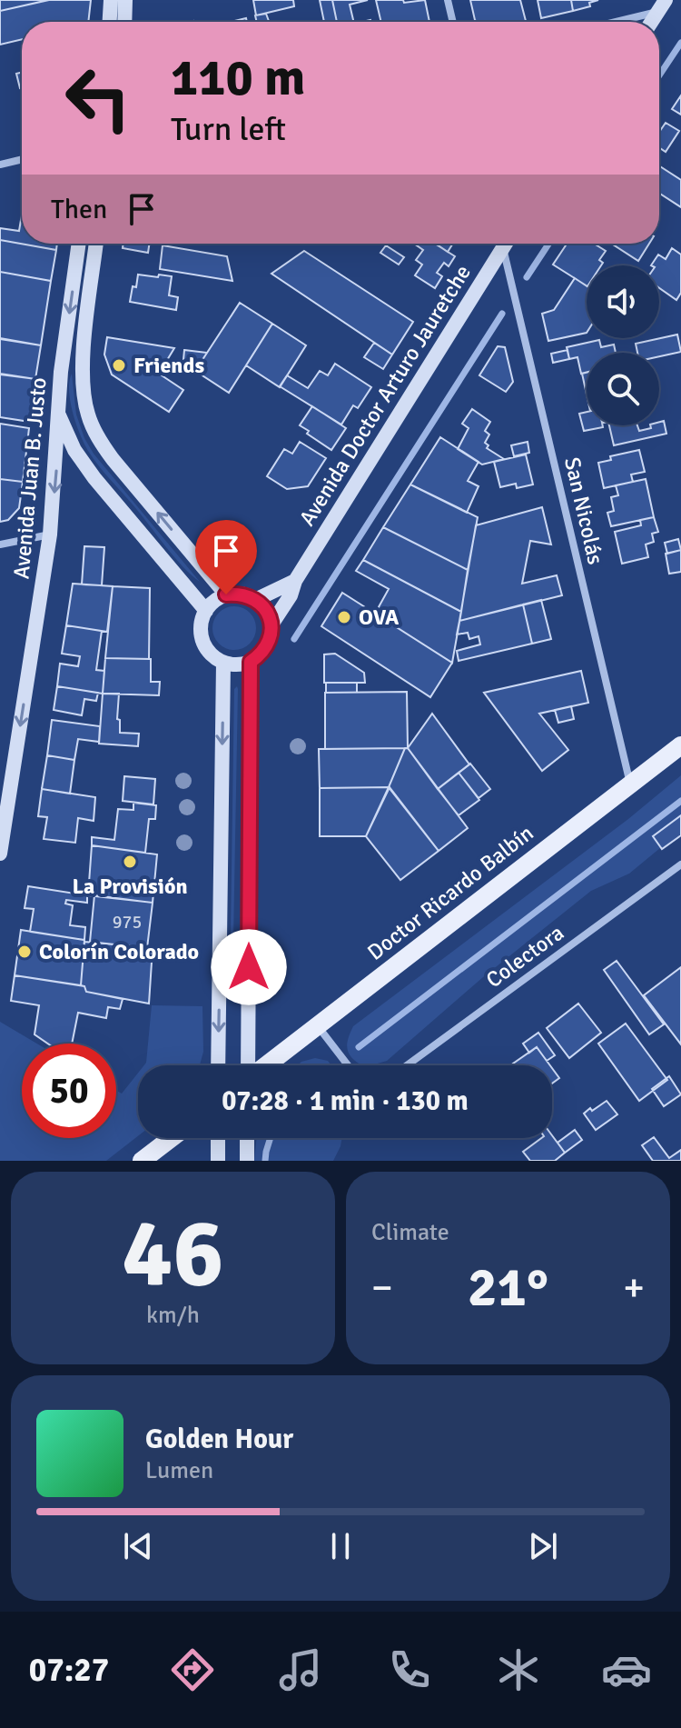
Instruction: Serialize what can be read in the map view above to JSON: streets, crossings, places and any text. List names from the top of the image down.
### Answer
{
  "streets": {
    "main road": ["Avenida Doctor Arturo Jauretche", "Avenida Juan B. Justo", "Doctor Ricardo Balbín"],
    "street": ["San Nicolás", "Colectora"]
  },
  "crossings": [
    ["San Nicolás", "Doctor Ricardo Balbín"]
  ],
  "one_way": ["Avenida Juan B. Justo"],
  "places": [
    "Friends",
    "OVA",
    "La Provisión",
    "Colorín Colorado"
  ],
  "house_numbers": ["975"],
  "page": {
    "turn": ["110 m", "Turn left"],
    "then": "Then",
    "limit": "50",
    "trip": "07:28 · 1 min · 130 m",
    "tile": [
      ["46", "km/h"],
      "Climate"
    ],
    "heat": ["−", "21°", "+"],
    "song": ["Golden Hour", "Lumen"],
    "tabs": "07:27"
  }
}
